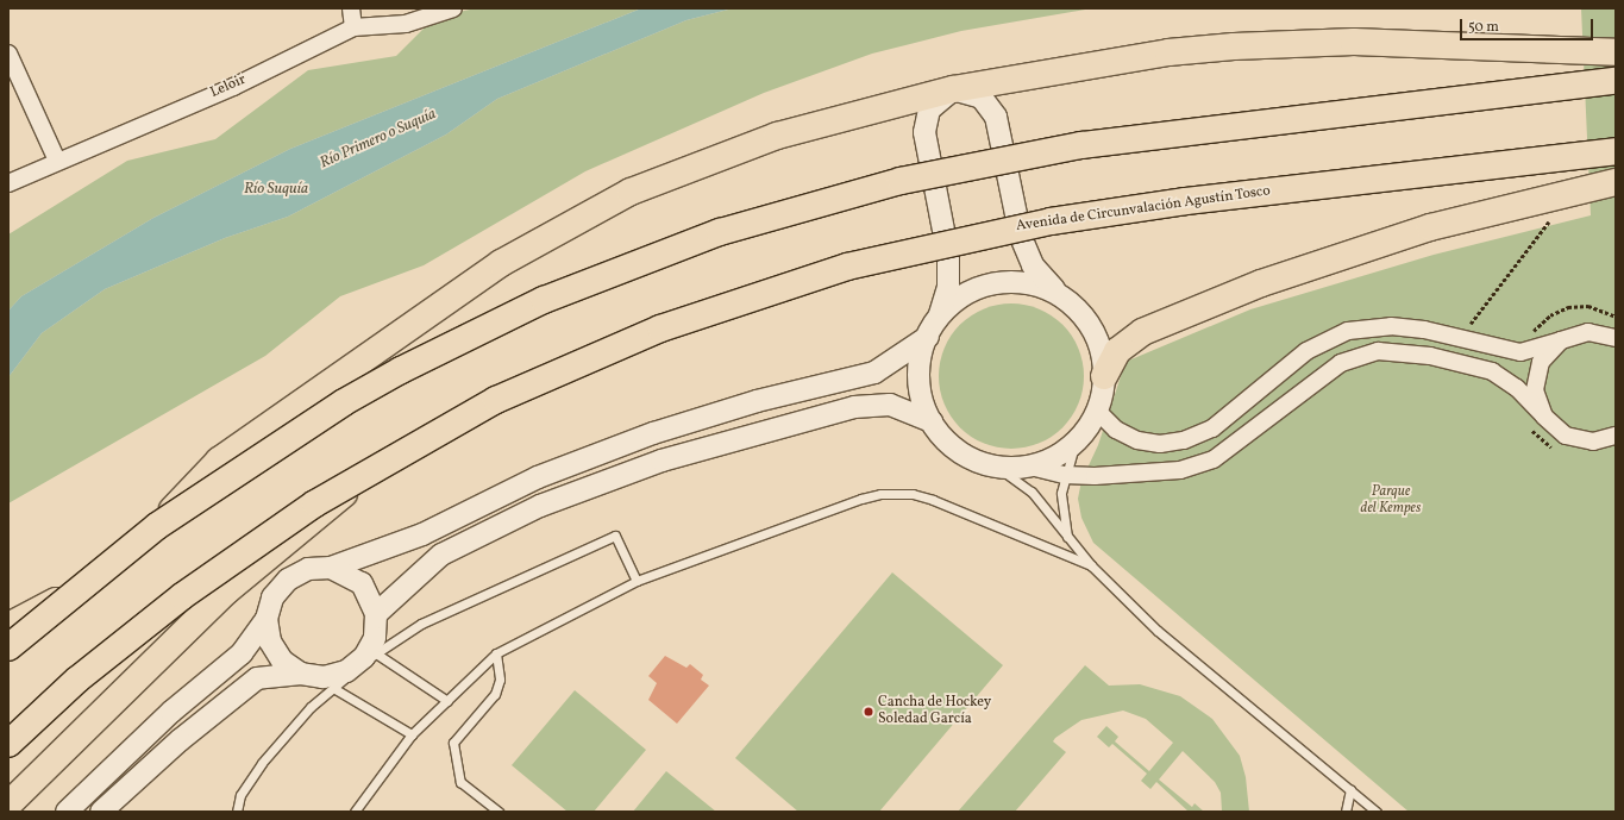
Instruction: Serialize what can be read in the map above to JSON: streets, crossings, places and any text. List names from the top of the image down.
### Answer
{
  "streets": {
    "highway": ["Avenida de Circunvalación Agustín Tosco"],
    "street": ["Leloir"]
  },
  "water": ["Río Primero o Suquía", "Río Suquía"],
  "parks": ["Parque del Kempes"],
  "places": ["Cancha de Hockey Soledad García"],
  "scale_bar": "50 m"
}
